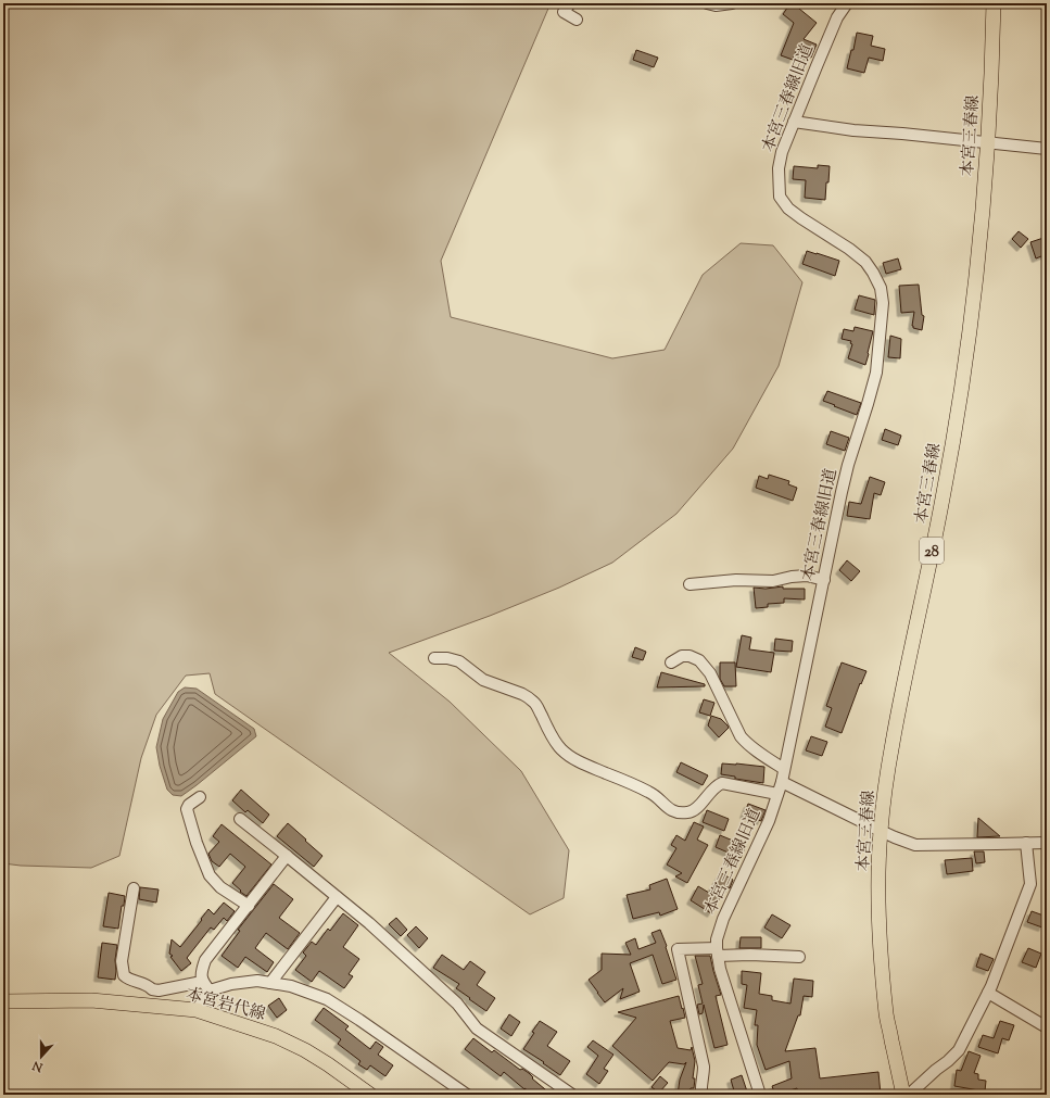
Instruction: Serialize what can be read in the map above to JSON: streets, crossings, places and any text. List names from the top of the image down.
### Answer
{
  "streets": {
    "main road": ["本宮三春線", "28", "本宮岩代線"],
    "street": ["本宮三春線旧道"]
  },
  "north": "bottom"
}
